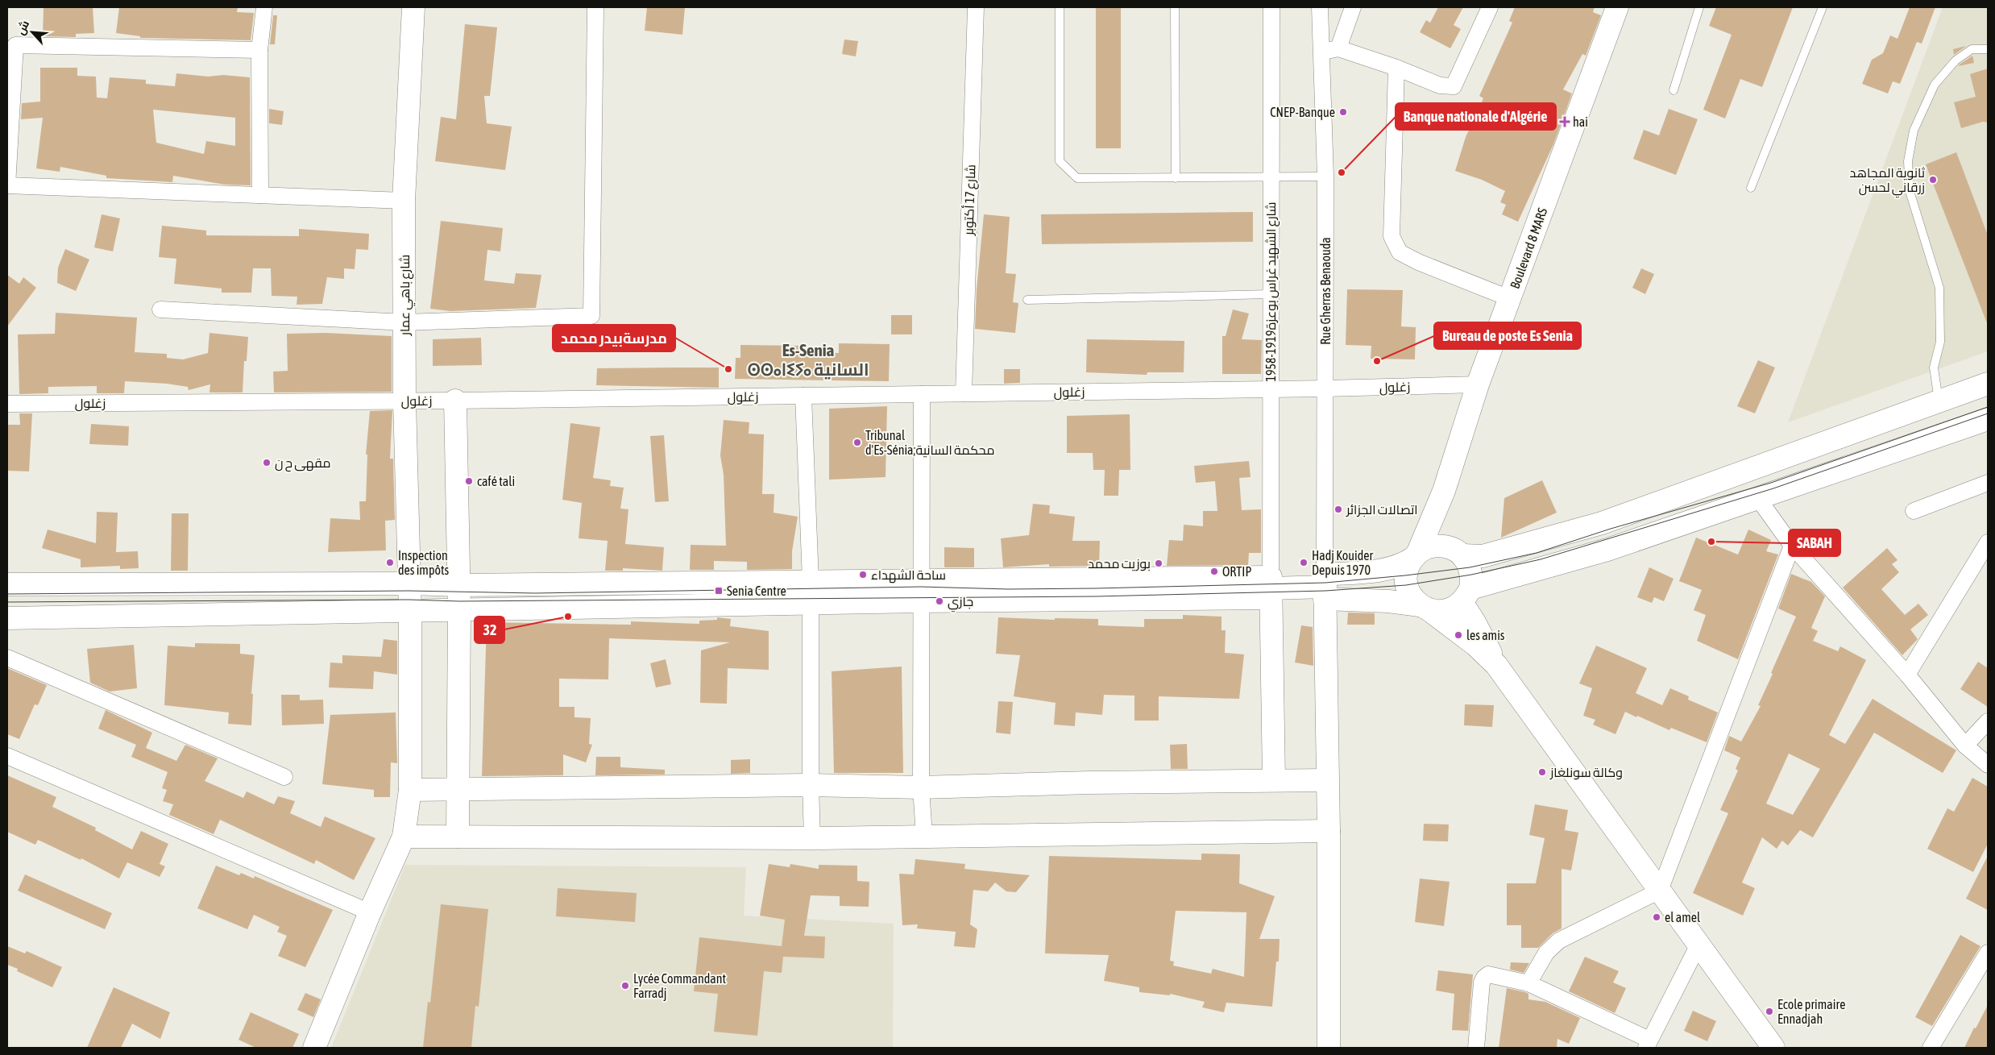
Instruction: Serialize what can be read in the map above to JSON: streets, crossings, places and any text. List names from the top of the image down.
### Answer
{
  "streets": {
    "main road": ["Boulevard 8 MARS", "شارع باهي عمار"],
    "street": [
      "شارع 17 أكتوبر",
      "Rue Gherras Benaouda",
      "شارع الشهيد غراس بوعزة1919-1958",
      "زغلول"
    ]
  },
  "crossings": [
    ["شارع 17 أكتوبر", "زغلول"],
    ["Boulevard 8 MARS", "زغلول"],
    ["Rue Gherras Benaouda", "زغلول"],
    ["شارع الشهيد غراس بوعزة1919-1958", "زغلول"],
    ["شارع باهي عمار", "زغلول"]
  ],
  "districts": ["Es-Senia ⵙⵙⴰⵏⵉⵢⴰ السانية"],
  "places": {
    "other": [
      "CNEP-Banque",
      "Banque nationale d'Algérie",
      "ثانوية المجاهد زرقاني لحسن",
      "Bureau de poste Es Senia",
      "مدرسةبيدر محمد",
      "Tribunal d'Es-Sénia;محكمة السانية",
      "مقهى ح ن",
      "café tali",
      "اتصالات الجزائر",
      "SABAH",
      "Inspection des impôts",
      "Hadj Kouider Depuis 1970",
      "بوزيت محمد",
      "ORTIP",
      "ساحة الشهداء",
      "جازي",
      "32",
      "les amis",
      "وكالة سونلغاز",
      "el amel",
      "Lycée Commandant Farradj",
      "Ecole primaire Ennadjah"
    ],
    "health": ["hai"],
    "transit": ["Senia Centre"]
  },
  "north": "top left"
}
